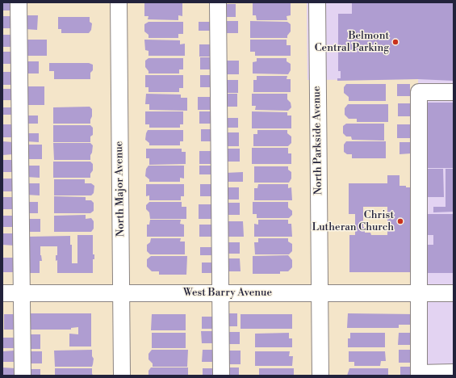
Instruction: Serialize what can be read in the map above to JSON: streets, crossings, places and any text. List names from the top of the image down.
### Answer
{
  "streets": {
    "street": ["North Parkside Avenue", "North Major Avenue", "West Barry Avenue"]
  },
  "crossings": [
    ["North Parkside Avenue", "West Barry Avenue"],
    ["North Major Avenue", "West Barry Avenue"]
  ],
  "places": ["Belmont Central Parking", "Christ Lutheran Church"]
}
